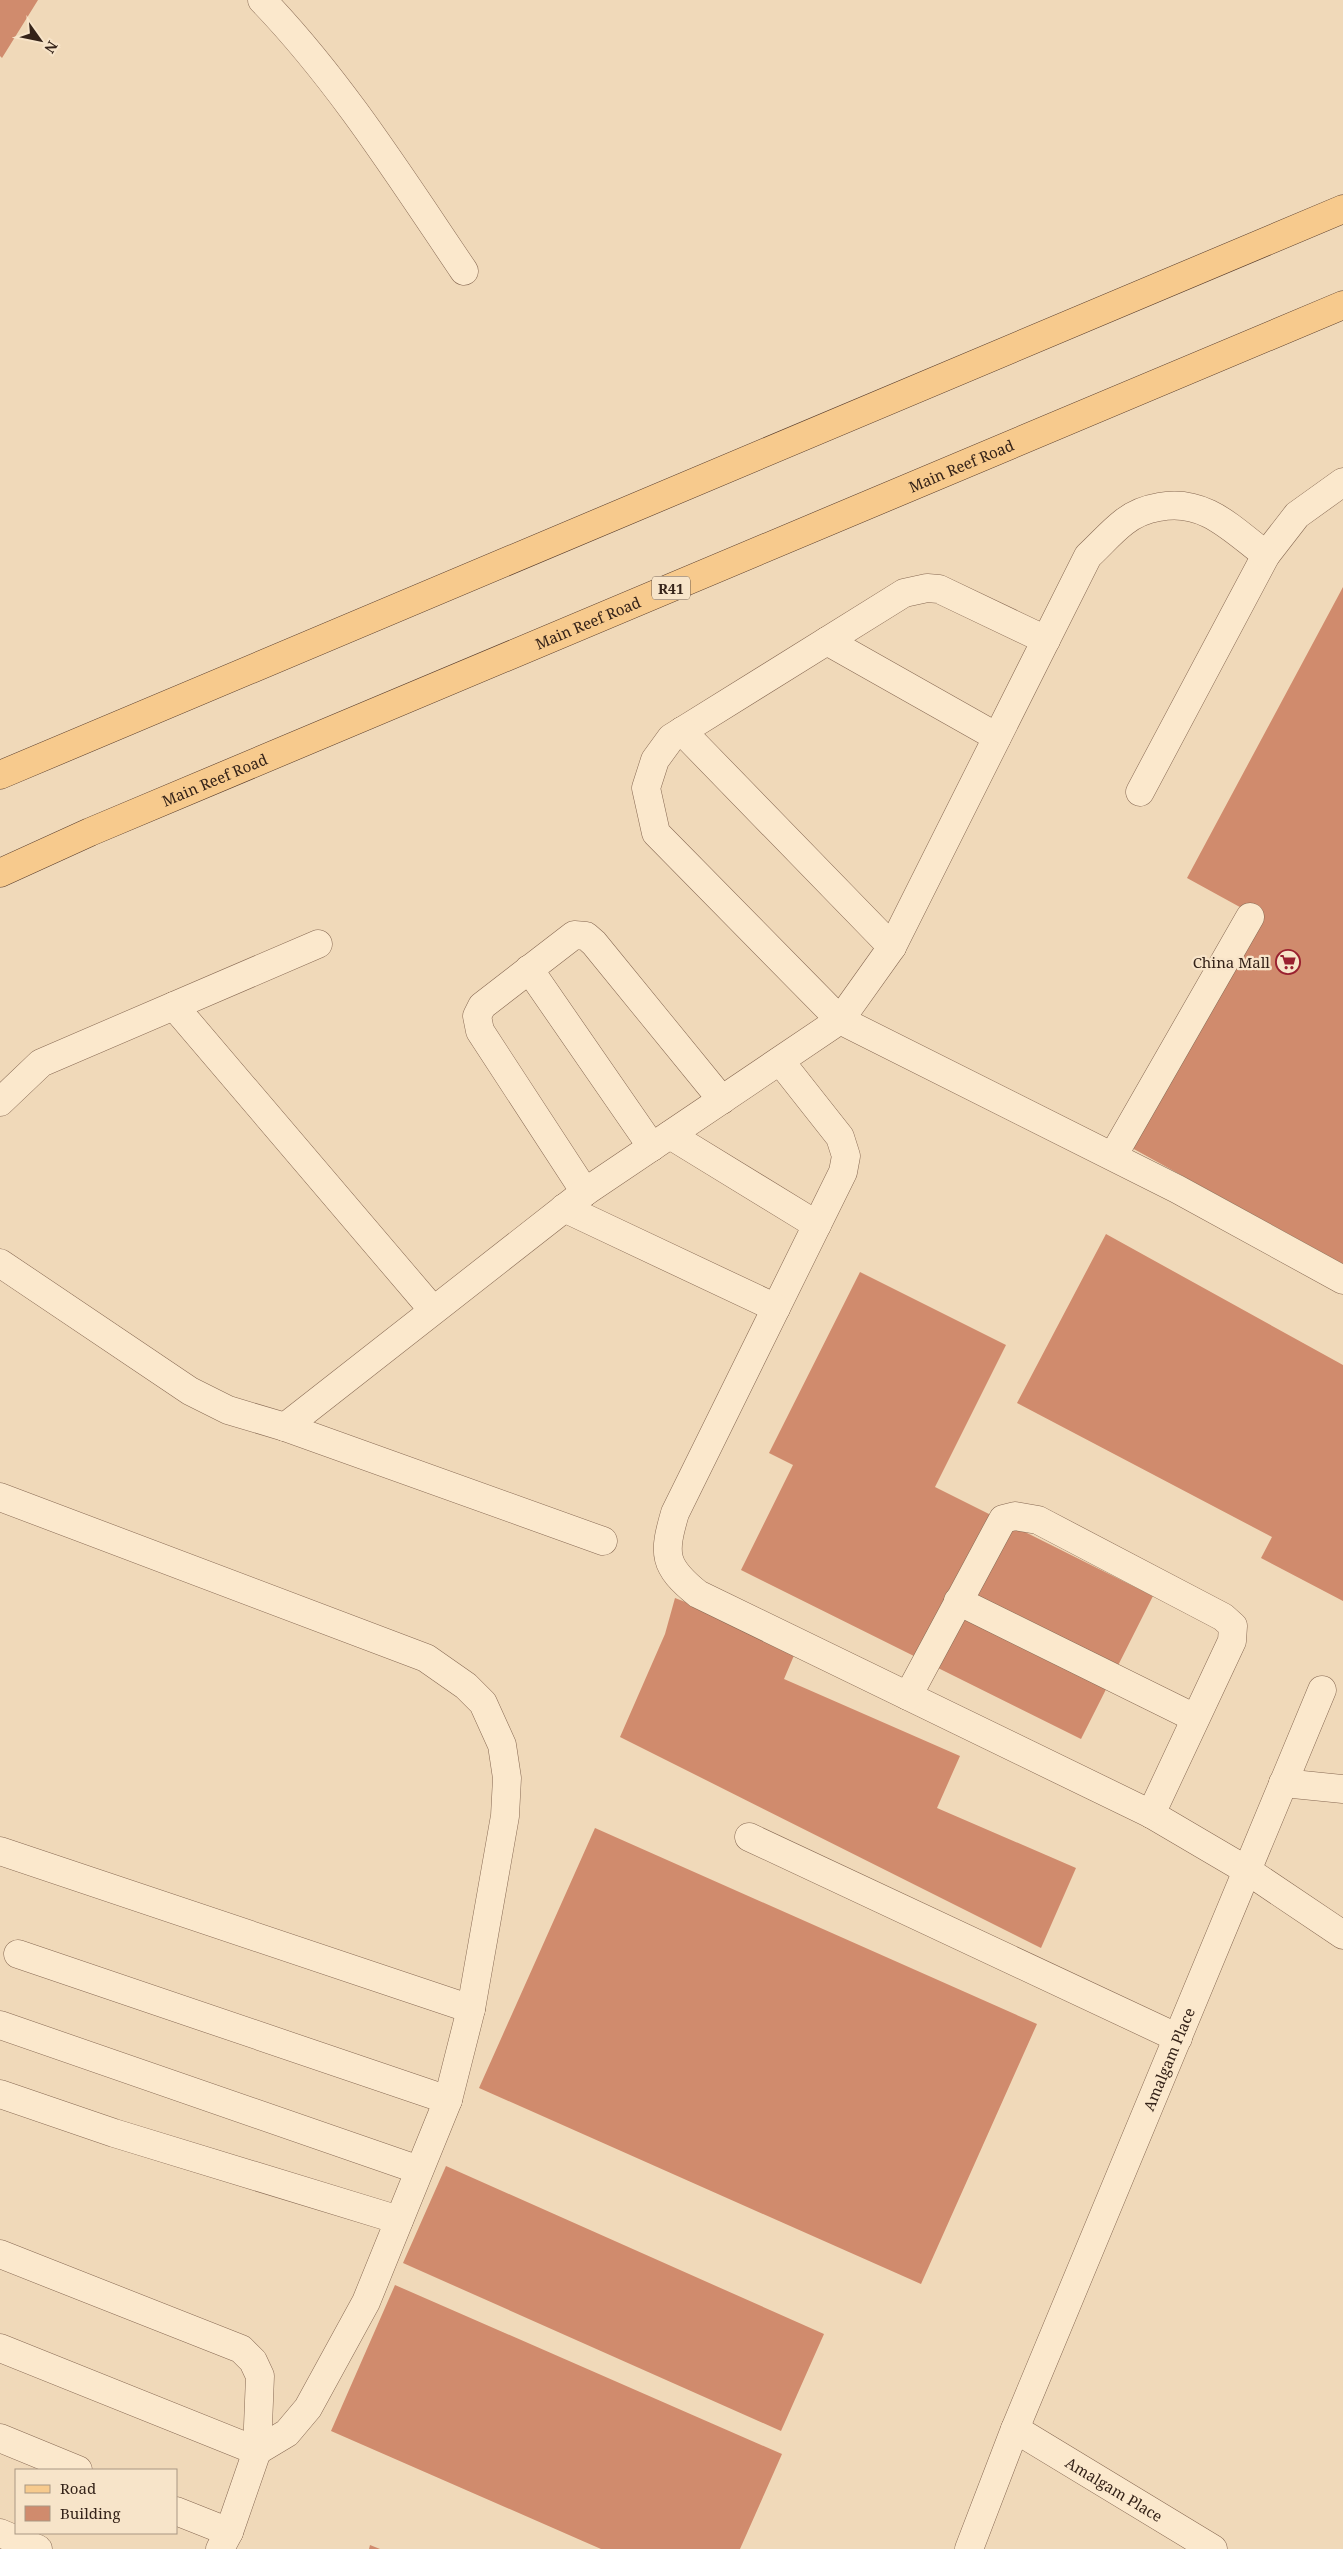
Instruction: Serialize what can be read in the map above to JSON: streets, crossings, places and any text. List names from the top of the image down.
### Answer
{
  "streets": {
    "main road": ["Main Reef Road", "R41"],
    "lane": ["Amalgam Place"]
  },
  "places": {
    "supermarket": ["China Mall"]
  },
  "legend": ["Road", "Building"],
  "north": "bottom right"
}
